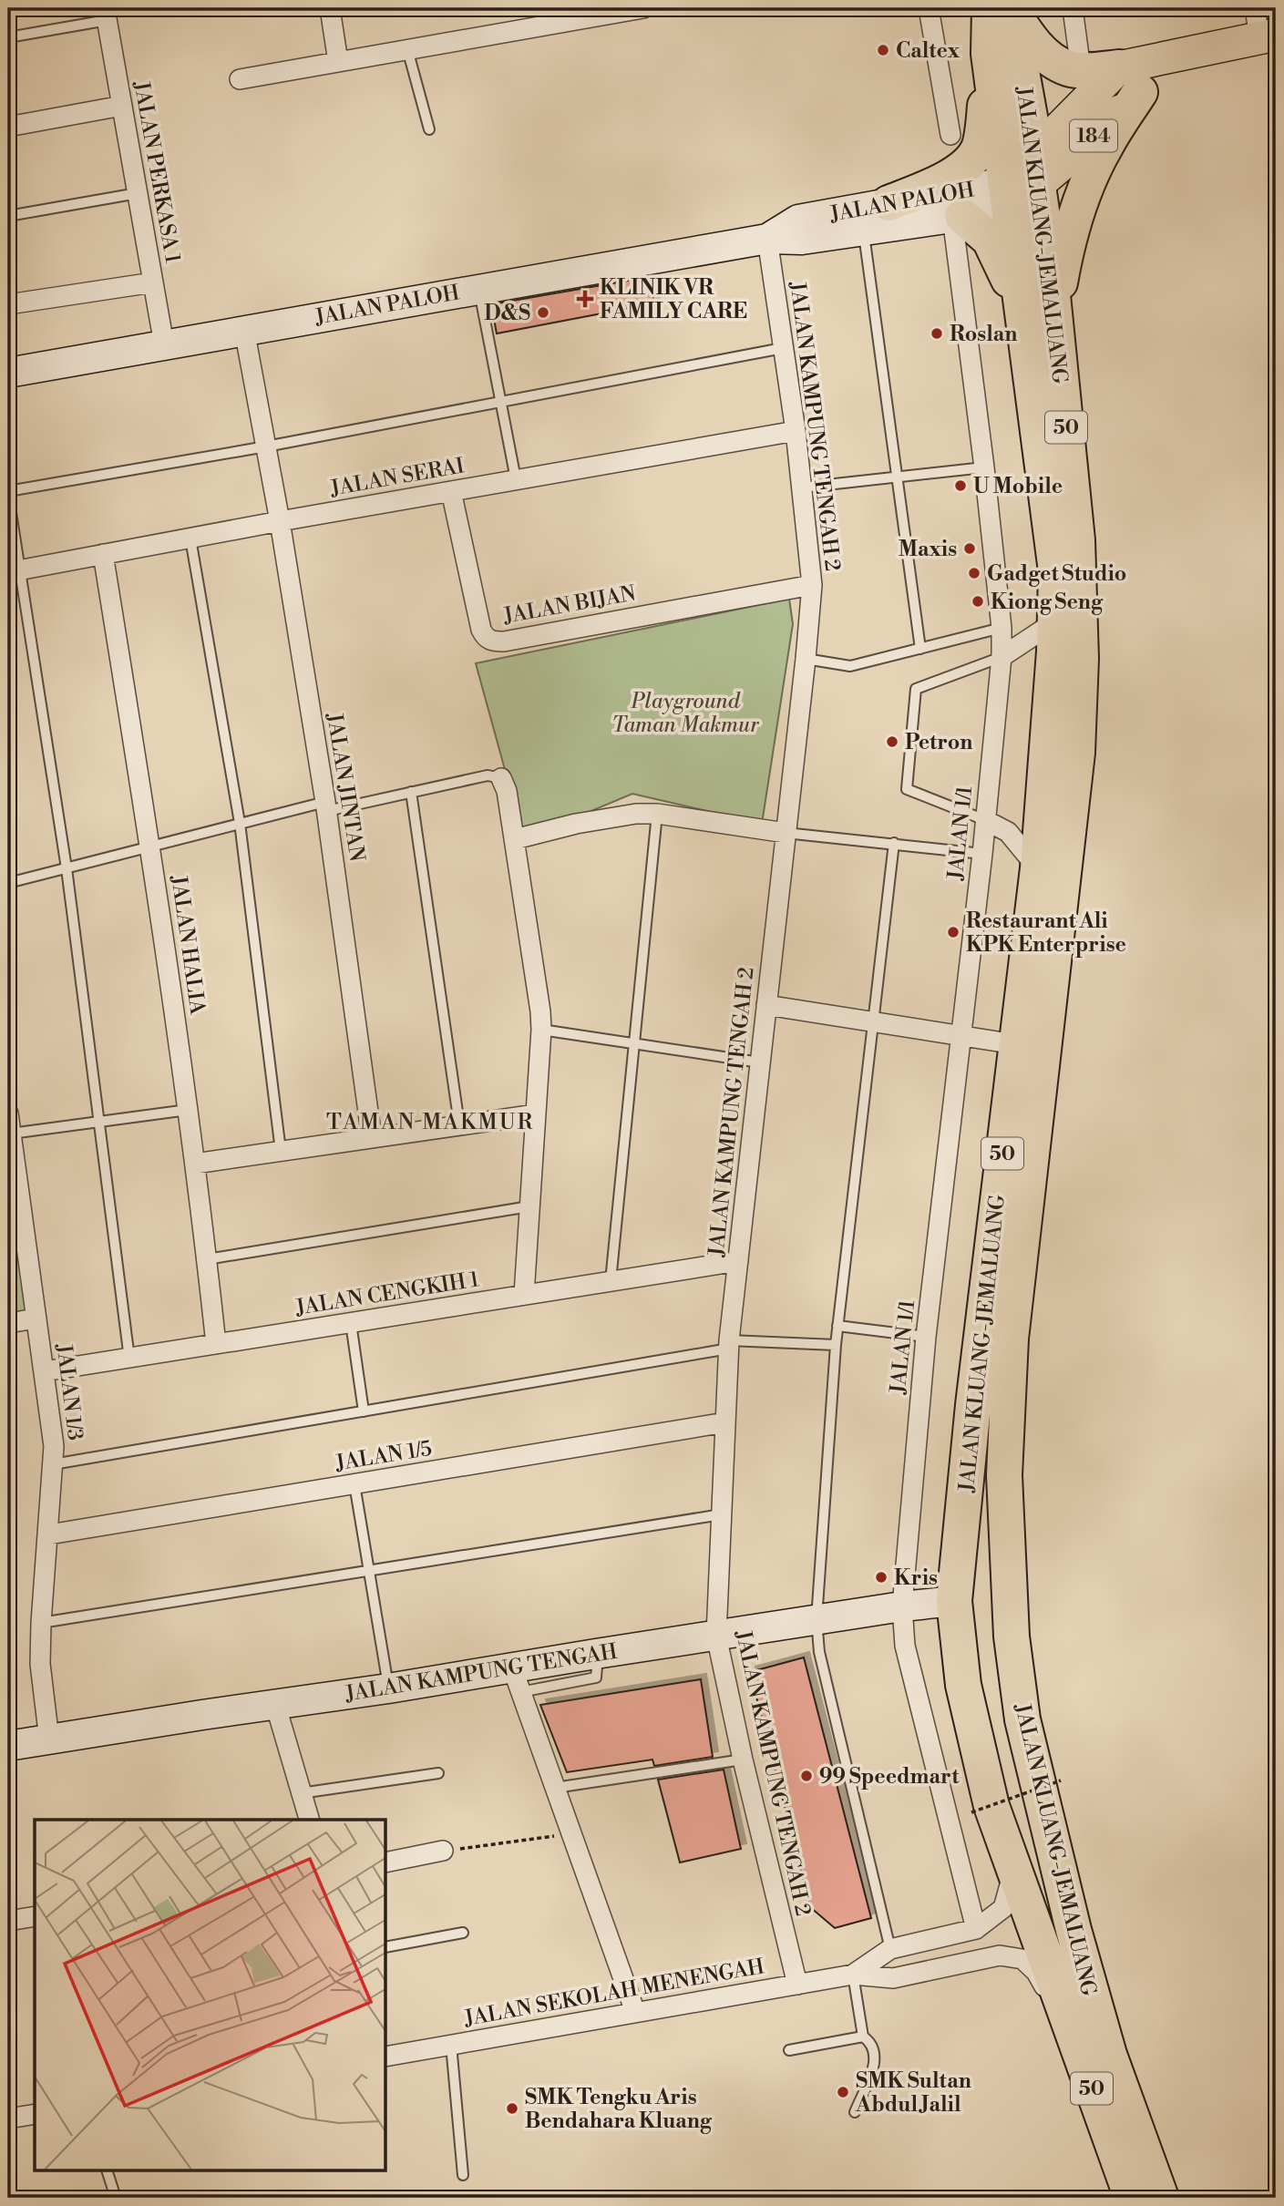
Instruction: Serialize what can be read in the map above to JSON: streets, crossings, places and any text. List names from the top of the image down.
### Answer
{
  "streets": {
    "highway": ["JALAN KLUANG-JEMALUANG", "50"],
    "main road": ["184", "JALAN PALOH", "JALAN KAMPUNG TENGAH"],
    "street": [
      "JALAN PERKASA 1",
      "JALAN KAMPUNG TENGAH 2",
      "JALAN SERAI",
      "JALAN BIJAN",
      "JALAN JINTAN",
      "JALAN 1/1",
      "JALAN HALIA",
      "JALAN CENGKIH 1",
      "JALAN 1/3",
      "JALAN 1/5",
      "JALAN SEKOLAH MENENGAH"
    ]
  },
  "crossings": [
    ["184", "JALAN PALOH"],
    ["184", "JALAN KLUANG-JEMALUANG"],
    ["JALAN PERKASA 1", "JALAN PALOH"],
    ["JALAN PALOH", "JALAN KLUANG-JEMALUANG"],
    ["JALAN PALOH", "JALAN KAMPUNG TENGAH 2"],
    ["JALAN PALOH", "JALAN JINTAN"],
    ["JALAN PALOH", "JALAN 1/1"],
    ["JALAN KLUANG-JEMALUANG", "JALAN KAMPUNG TENGAH"],
    ["JALAN KLUANG-JEMALUANG", "JALAN SEKOLAH MENENGAH"],
    ["JALAN KAMPUNG TENGAH 2", "JALAN SERAI"],
    ["JALAN KAMPUNG TENGAH 2", "JALAN BIJAN"],
    ["JALAN KAMPUNG TENGAH 2", "JALAN CENGKIH 1"],
    ["JALAN KAMPUNG TENGAH 2", "JALAN 1/5"],
    ["JALAN KAMPUNG TENGAH 2", "JALAN KAMPUNG TENGAH"],
    ["JALAN KAMPUNG TENGAH 2", "JALAN SEKOLAH MENENGAH"],
    ["JALAN SERAI", "JALAN BIJAN"],
    ["JALAN SERAI", "JALAN JINTAN"],
    ["JALAN SERAI", "JALAN HALIA"],
    ["JALAN 1/1", "JALAN KAMPUNG TENGAH"],
    ["JALAN 1/1", "JALAN SEKOLAH MENENGAH"],
    ["JALAN HALIA", "JALAN CENGKIH 1"],
    ["JALAN CENGKIH 1", "JALAN 1/3"],
    ["JALAN 1/3", "JALAN 1/5"],
    ["JALAN 1/3", "JALAN KAMPUNG TENGAH"]
  ],
  "districts": ["TAMAN MAKMUR"],
  "parks": ["Playground Taman Makmur"],
  "places": {
    "other": [
      "Caltex",
      "D&S",
      "Roslan",
      "U Mobile",
      "Maxis",
      "Gadget Studio",
      "Kiong Seng",
      "Petron",
      "Restaurant Ali KPK Enterprise",
      "Kris",
      "99 Speedmart",
      "SMK Sultan Abdul Jalil",
      "SMK Tengku Aris Bendahara Kluang"
    ],
    "health": ["KLINIK VR FAMILY CARE"]
  }
}
